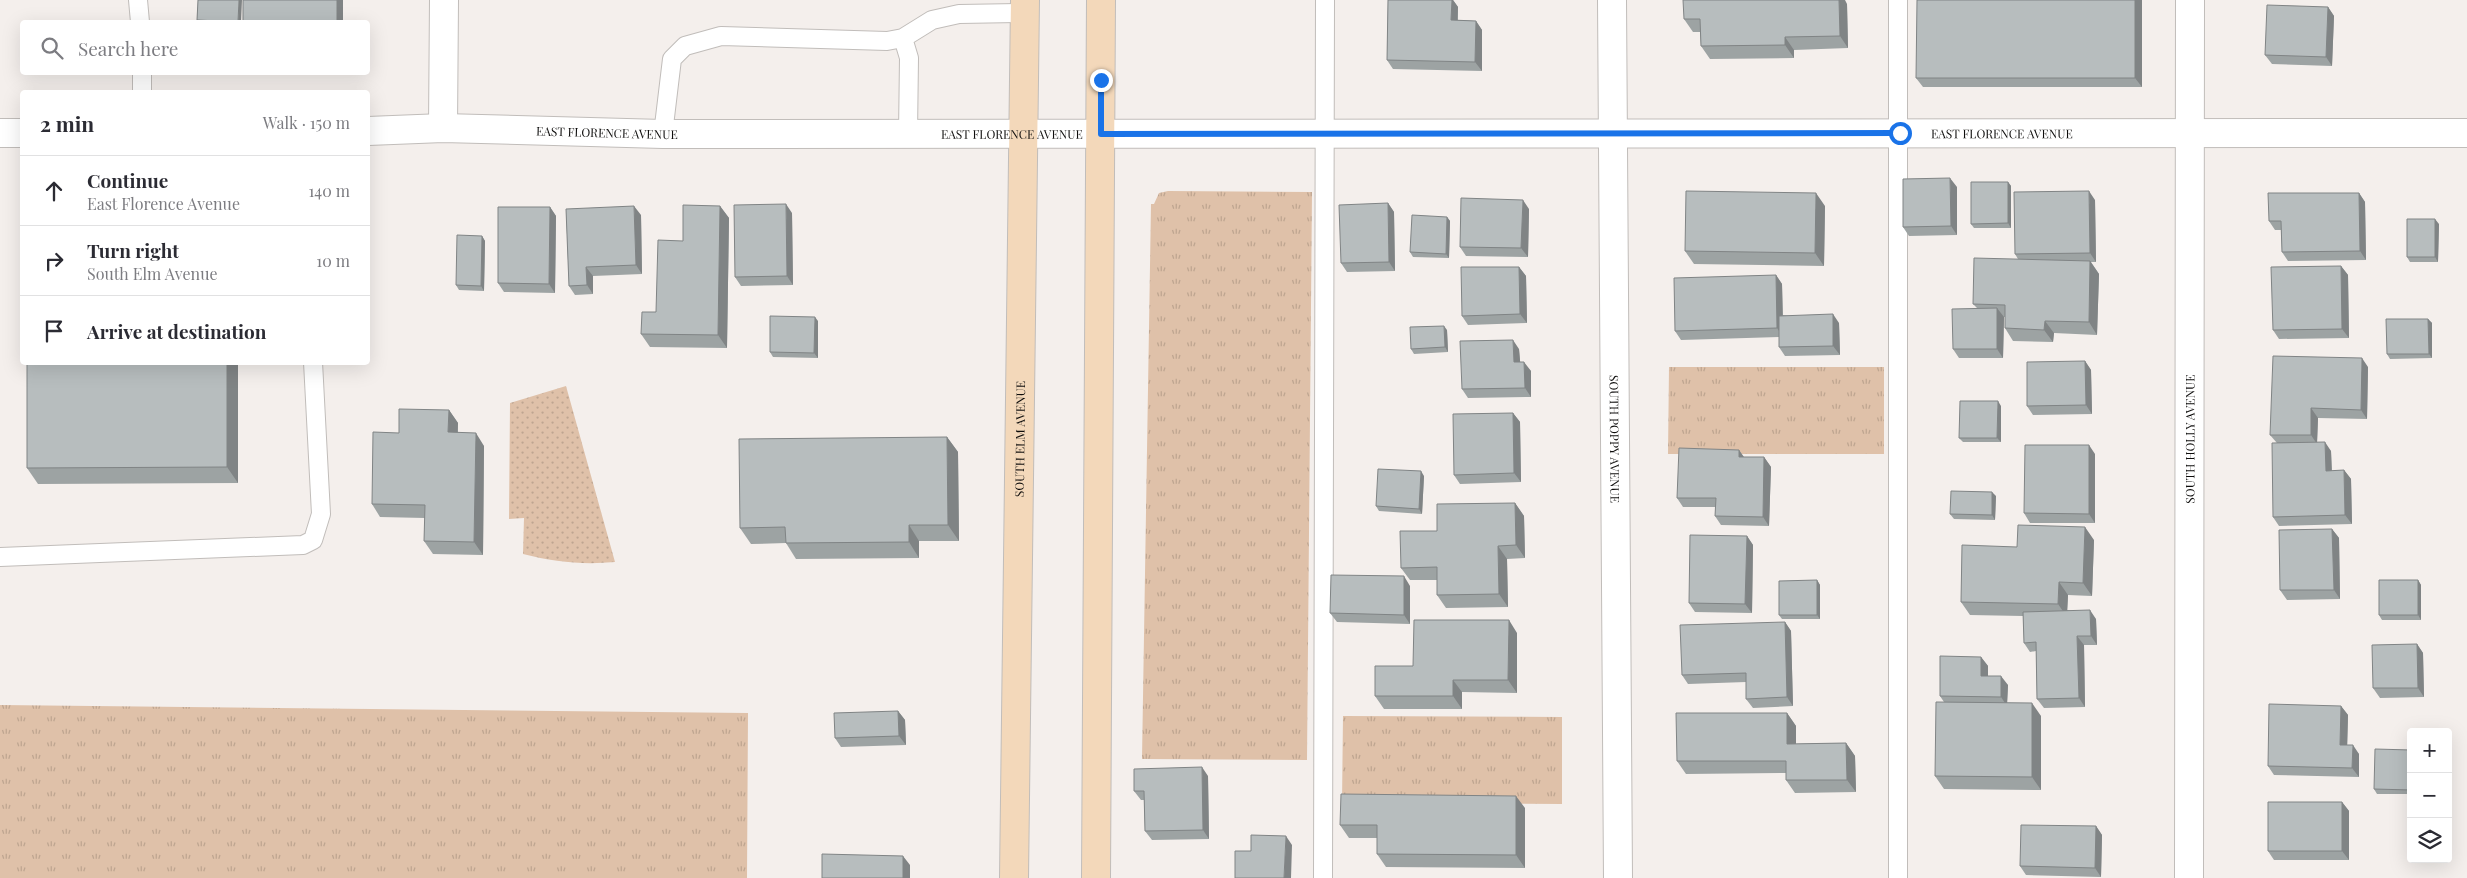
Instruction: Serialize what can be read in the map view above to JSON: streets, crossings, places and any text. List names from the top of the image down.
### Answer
{
  "streets": {
    "main road": ["SOUTH ELM AVENUE"],
    "street": ["EAST FLORENCE AVENUE", "SOUTH POPPY AVENUE", "SOUTH HOLLY AVENUE"]
  },
  "crossings": [
    ["EAST FLORENCE AVENUE", "SOUTH ELM AVENUE"],
    ["EAST FLORENCE AVENUE", "SOUTH POPPY AVENUE"],
    ["EAST FLORENCE AVENUE", "SOUTH HOLLY AVENUE"]
  ],
  "page": {
    "search": "Search here",
    "heading": ["2 min", "Walk · 150 m"],
    "list": [
      ["Continue", "East Florence Avenue", "140 m"],
      ["Turn right", "South Elm Avenue", "10 m"],
      "Arrive at destination"
    ],
    "map_buttons": ["+", "−"]
  }
}
